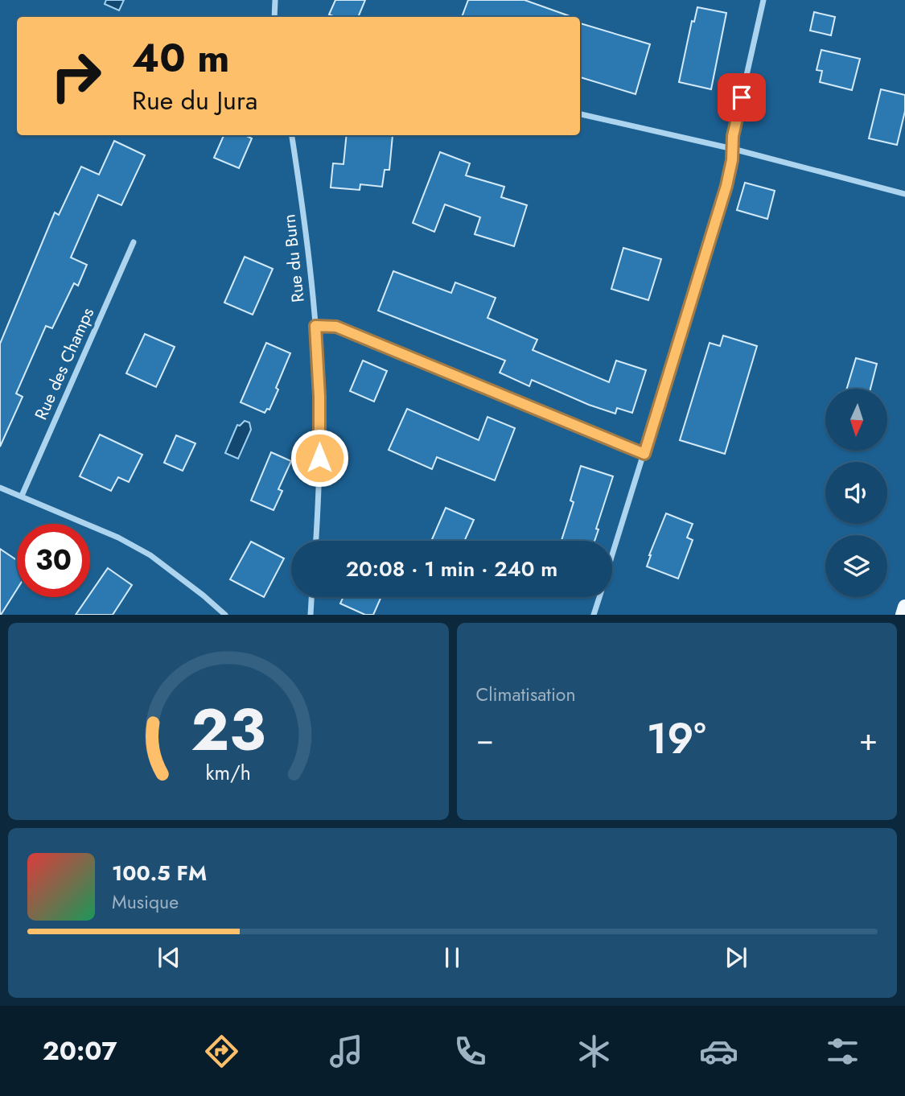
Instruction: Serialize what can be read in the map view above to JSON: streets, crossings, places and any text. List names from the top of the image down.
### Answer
{
  "streets": {
    "street": ["Rue du Burn", "Rue des Champs"]
  },
  "north": "bottom",
  "page": {
    "turn": ["40 m", "Rue du Jura"],
    "limit": "30",
    "trip": "20:08 · 1 min · 240 m",
    "tile": "Climatisation",
    "heat": ["−", "19°", "+"],
    "song": ["100.5 FM", "Musique"],
    "tabs": "20:07",
    "gauge": ["23", "km/h"]
  }
}
